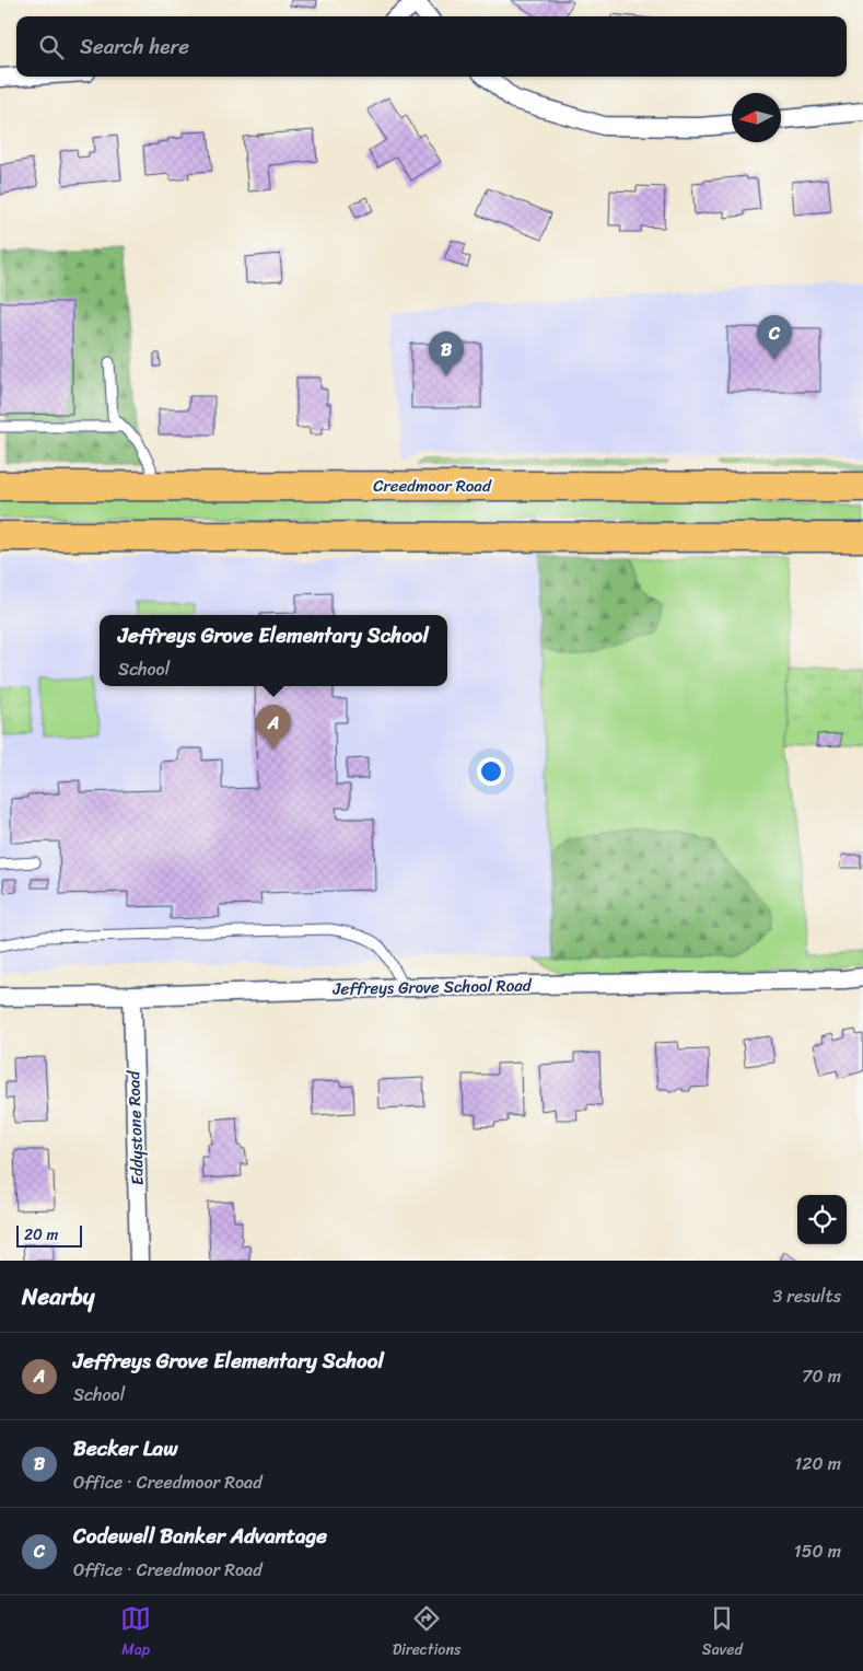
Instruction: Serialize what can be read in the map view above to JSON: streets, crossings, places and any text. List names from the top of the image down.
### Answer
{
  "streets": {
    "main road": ["Creedmoor Road"],
    "street": ["Jeffreys Grove School Road", "Eddystone Road"]
  },
  "crossings": [
    ["Jeffreys Grove School Road", "Eddystone Road"]
  ],
  "scale_bar": "20 m",
  "north": "left",
  "page": {
    "search": "Search here",
    "pins": ["C", "B", "A"],
    "popup": ["Jeffreys Grove Elementary School", "School"],
    "scale": "20 m",
    "heading": ["Nearby", "3 results"],
    "list": [
      {
        "mark": "A",
        "name": "Jeffreys Grove Elementary School",
        "note": "School",
        "value": "70 m"
      },
      {
        "mark": "B",
        "name": "Becker Law",
        "note": "Office · Creedmoor Road",
        "value": "120 m"
      },
      {
        "mark": "C",
        "name": "Codewell Banker Advantage",
        "note": "Office · Creedmoor Road",
        "value": "150 m"
      }
    ],
    "nav": ["Map", "Directions", "Saved"]
  }
}
